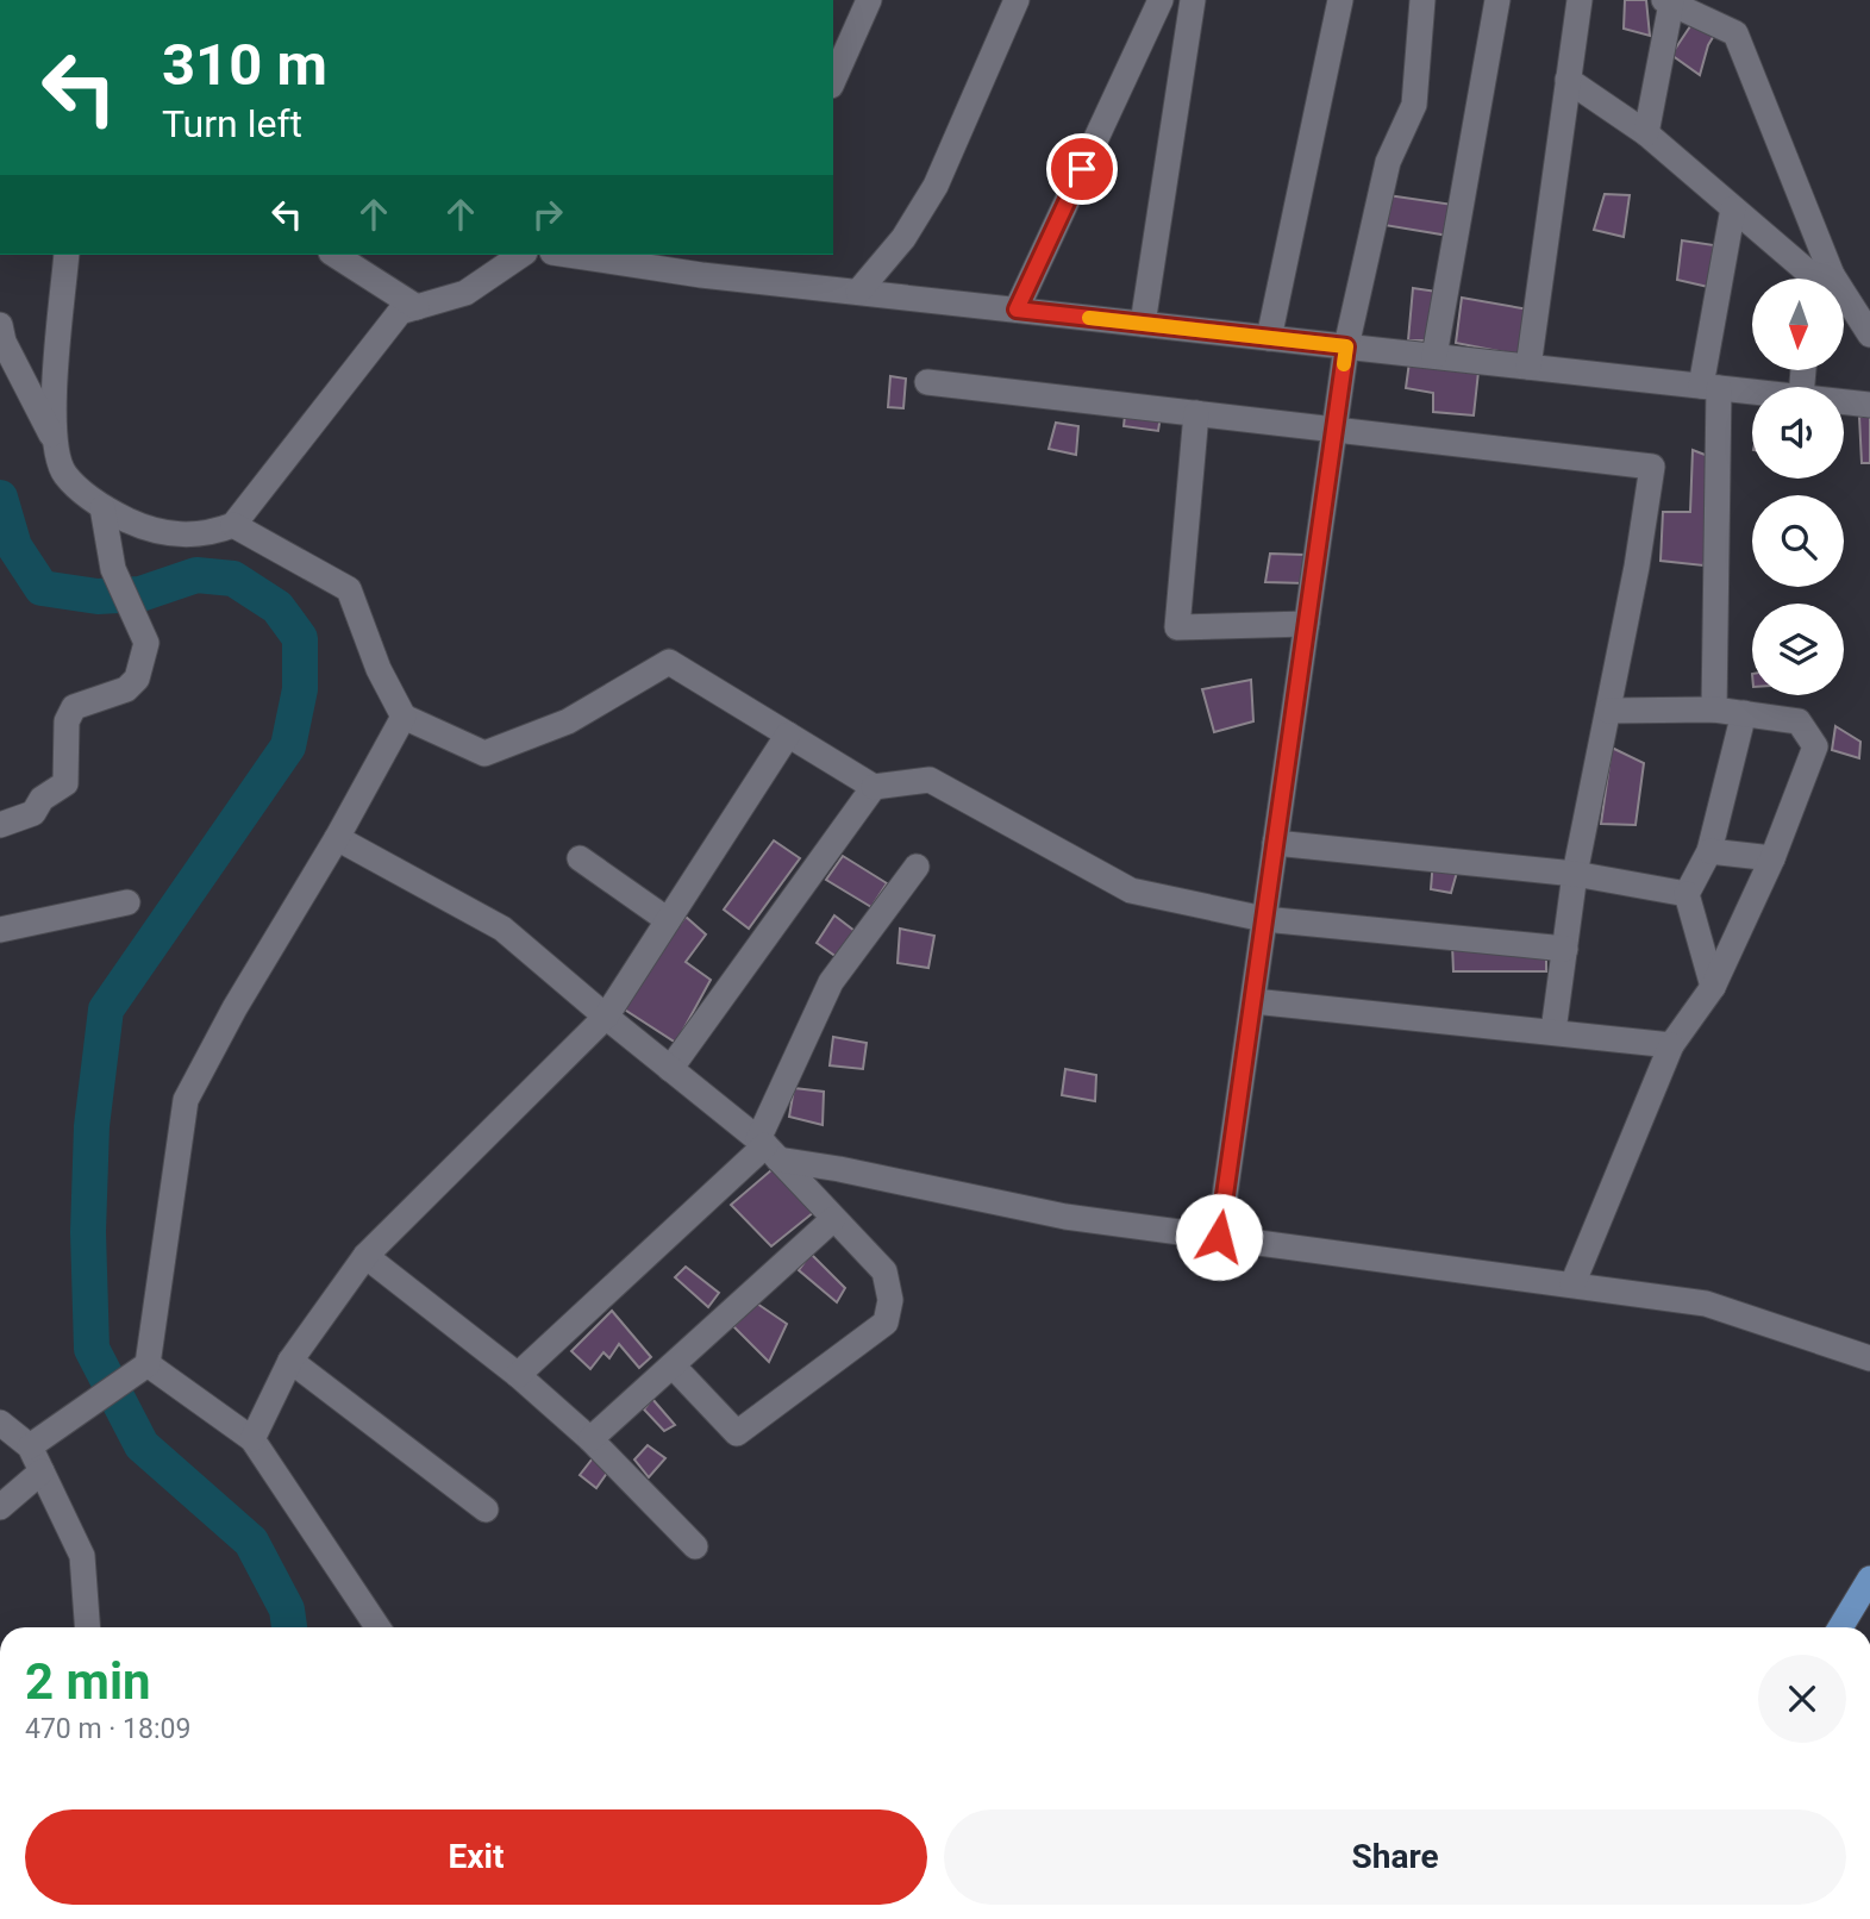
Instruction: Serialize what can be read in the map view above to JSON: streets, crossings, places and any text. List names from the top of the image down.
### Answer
{
  "north": "bottom",
  "page": {
    "turn": ["310 m", "Turn left"],
    "heading": ["2 min", "470 m · 18:09"],
    "buttons": ["Exit", "Share"]
  }
}
